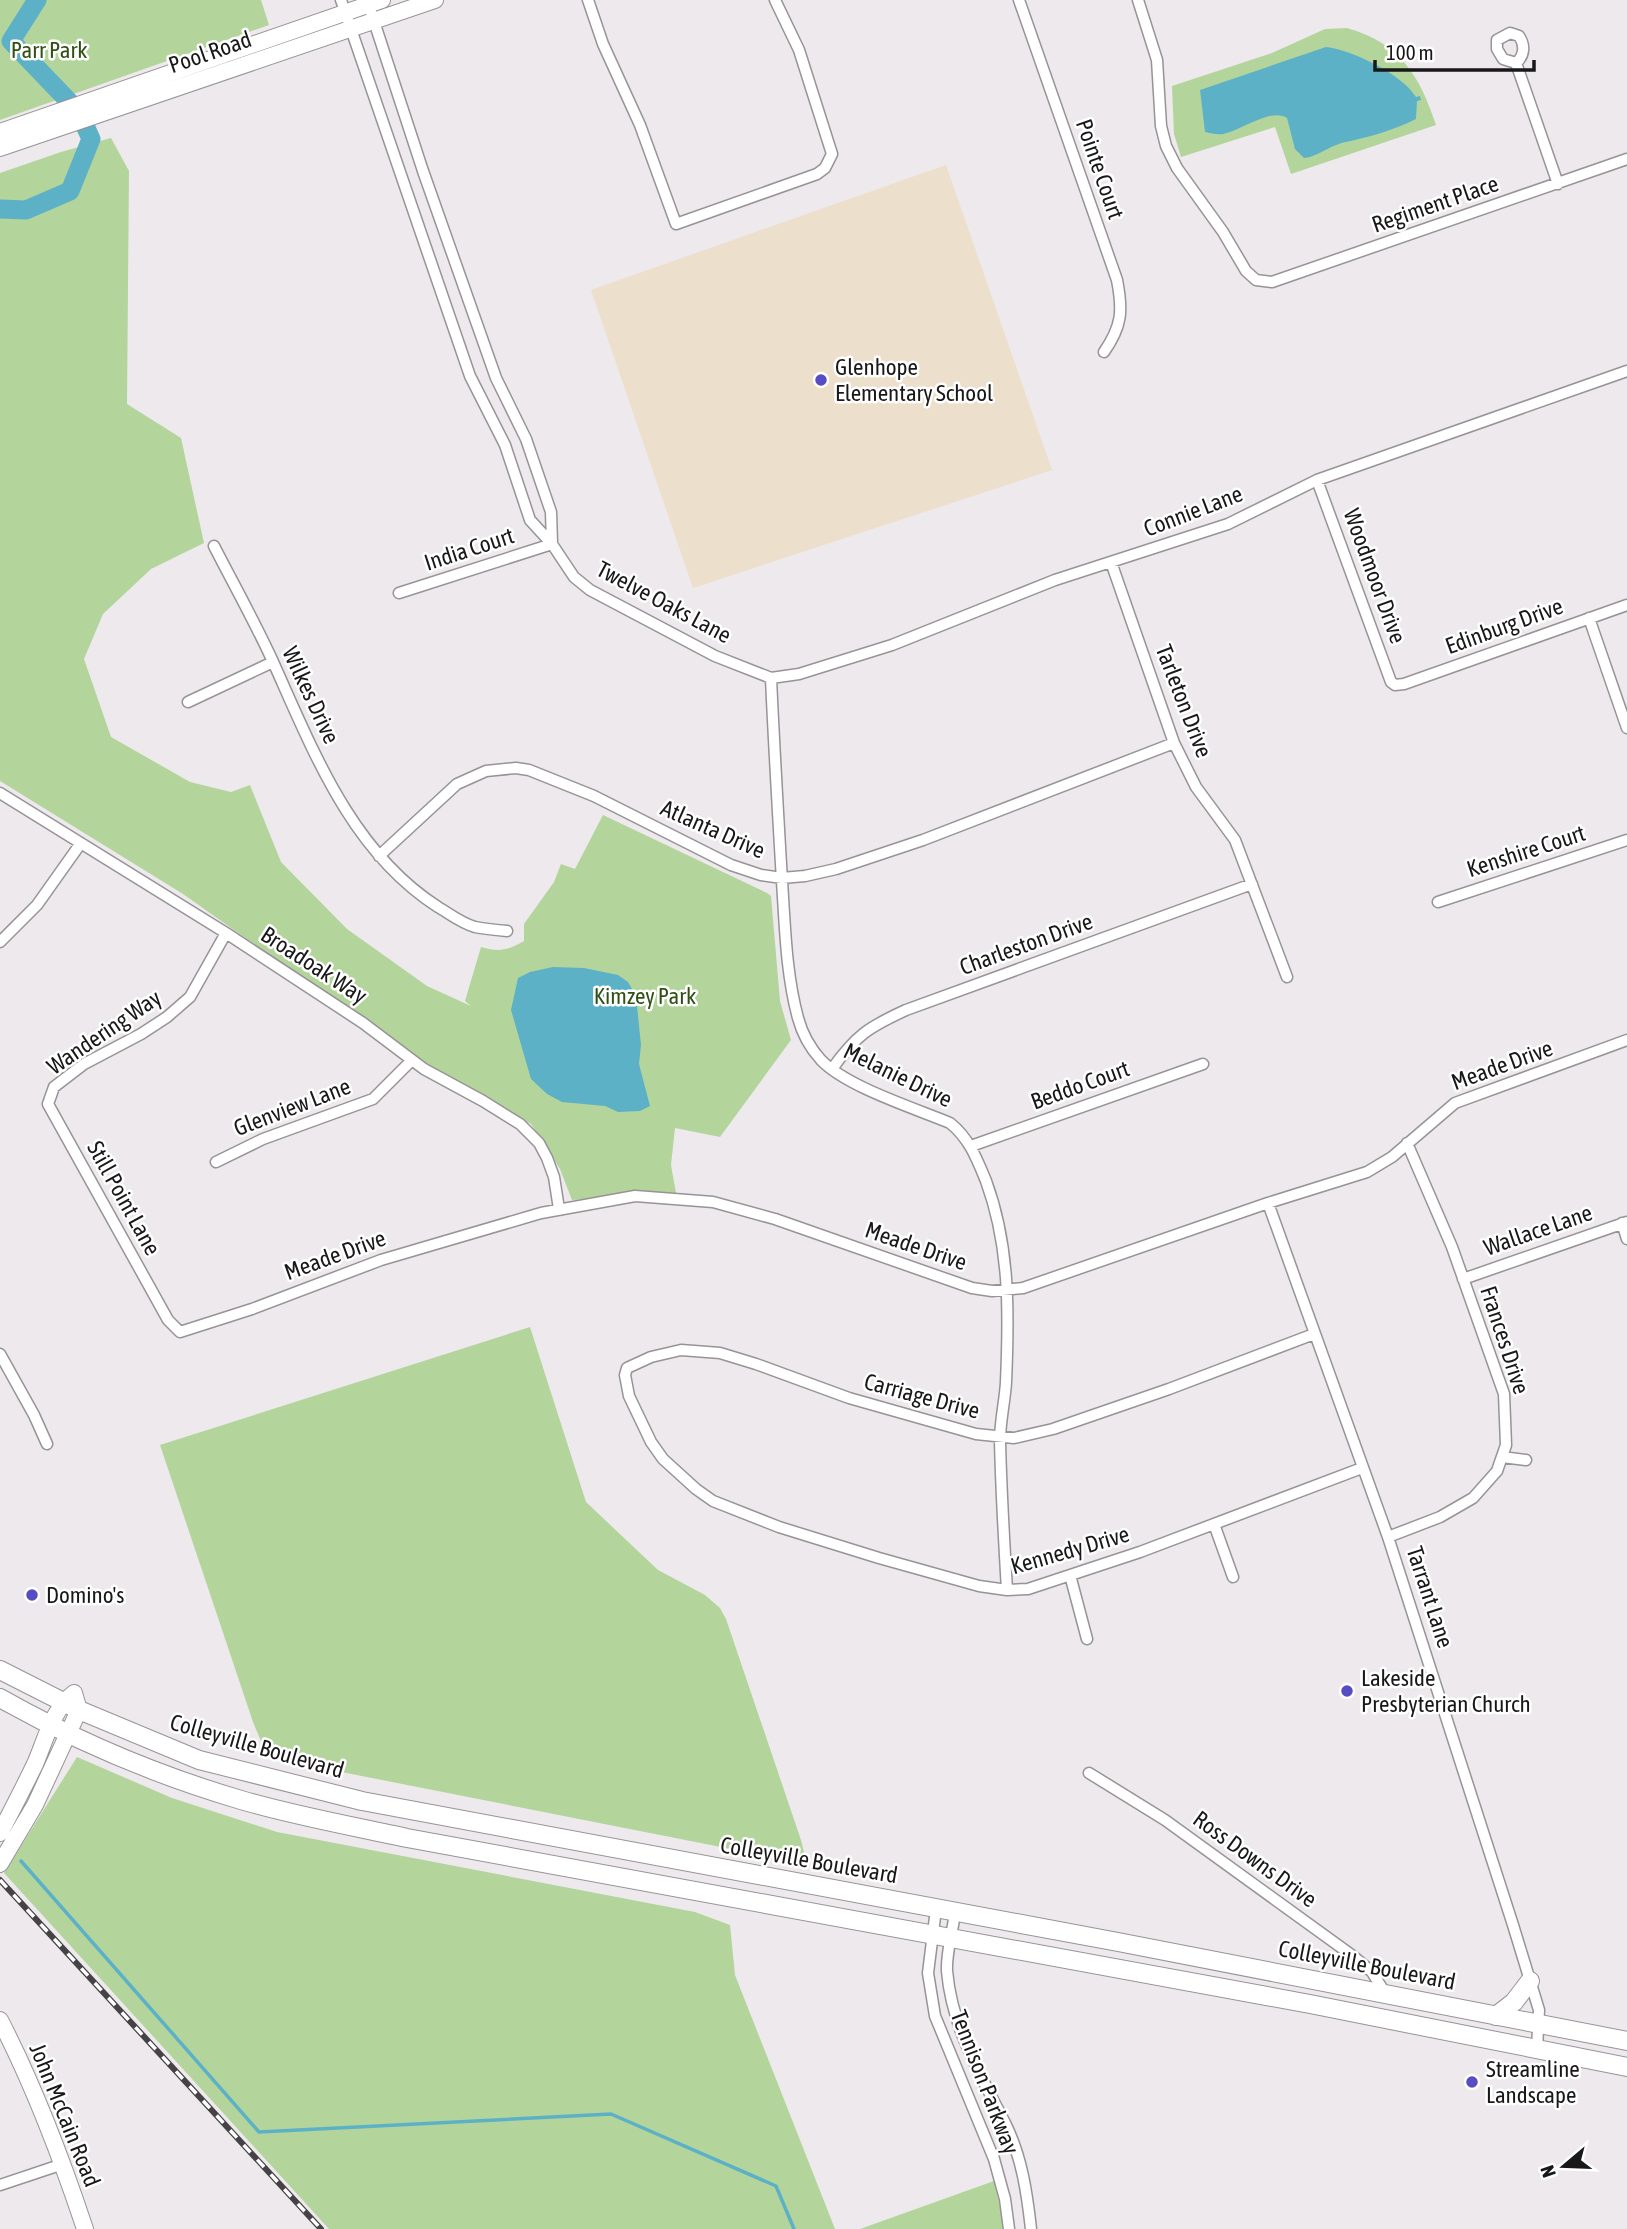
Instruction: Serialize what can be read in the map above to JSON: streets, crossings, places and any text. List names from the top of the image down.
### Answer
{
  "streets": {
    "main road": ["Pool Road", "Colleyville Boulevard", "John McCain Road"],
    "street": [
      "Pointe Court",
      "Regiment Place",
      "Connie Lane",
      "India Court",
      "Woodmoor Drive",
      "Twelve Oaks Lane",
      "Edinburg Drive",
      "Wilkes Drive",
      "Tarleton Drive",
      "Atlanta Drive",
      "Kenshire Court",
      "Charleston Drive",
      "Broadoak Way",
      "Wandering Way",
      "Meade Drive",
      "Melanie Drive",
      "Beddo Court",
      "Glenview Lane",
      "Still Point Lane",
      "Wallace Lane",
      "Frances Drive",
      "Carriage Drive",
      "Kennedy Drive",
      "Tarrant Lane",
      "Ross Downs Drive",
      "Tennison Parkway"
    ]
  },
  "crossings": [
    ["Pool Road", "Twelve Oaks Lane"],
    ["Connie Lane", "Woodmoor Drive"],
    ["Connie Lane", "Twelve Oaks Lane"],
    ["Connie Lane", "Tarleton Drive"],
    ["Connie Lane", "Melanie Drive"],
    ["India Court", "Twelve Oaks Lane"],
    ["Woodmoor Drive", "Edinburg Drive"],
    ["Twelve Oaks Lane", "Melanie Drive"],
    ["Wilkes Drive", "Atlanta Drive"],
    ["Tarleton Drive", "Atlanta Drive"],
    ["Tarleton Drive", "Charleston Drive"],
    ["Atlanta Drive", "Melanie Drive"],
    ["Charleston Drive", "Melanie Drive"],
    ["Broadoak Way", "Wandering Way"],
    ["Broadoak Way", "Meade Drive"],
    ["Broadoak Way", "Glenview Lane"],
    ["Wandering Way", "Still Point Lane"],
    ["Meade Drive", "Melanie Drive"],
    ["Meade Drive", "Still Point Lane"],
    ["Meade Drive", "Frances Drive"],
    ["Meade Drive", "Tarrant Lane"],
    ["Melanie Drive", "Beddo Court"],
    ["Melanie Drive", "Carriage Drive"],
    ["Melanie Drive", "Kennedy Drive"],
    ["Wallace Lane", "Frances Drive"],
    ["Frances Drive", "Tarrant Lane"],
    ["Carriage Drive", "Kennedy Drive"],
    ["Carriage Drive", "Tarrant Lane"],
    ["Kennedy Drive", "Tarrant Lane"],
    ["Tarrant Lane", "Colleyville Boulevard"],
    ["Colleyville Boulevard", "Ross Downs Drive"],
    ["Colleyville Boulevard", "Tennison Parkway"]
  ],
  "parks": ["Parr Park", "Kimzey Park"],
  "places": [
    "Glenhope Elementary School",
    "Domino's",
    "Lakeside Presbyterian Church",
    "Streamline Landscape"
  ],
  "scale_bar": "100 m",
  "north": "left"
}
